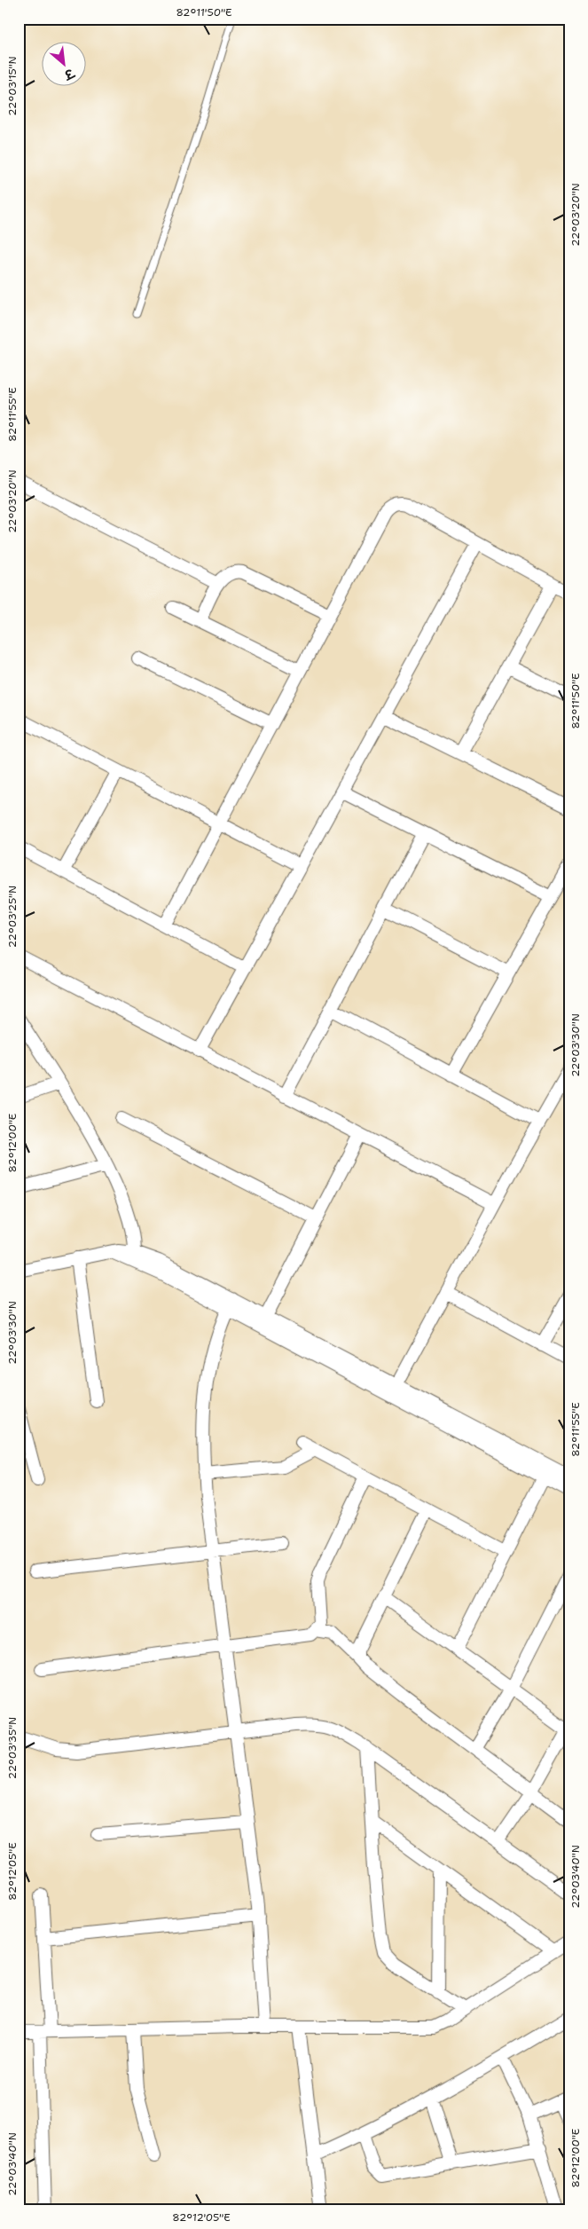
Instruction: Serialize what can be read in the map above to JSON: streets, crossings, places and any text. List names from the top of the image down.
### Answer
{
  "north": "bottom right",
  "coordinates": [
    "82°11'50\"E",
    "22°03'15\"N",
    "22°03'20\"N",
    "82°11'55\"E",
    "22°03'25\"N",
    "22°03'30\"N",
    "82°12'00\"E",
    "22°03'35\"N",
    "82°12'05\"E",
    "22°03'40\"N"
  ]
}
